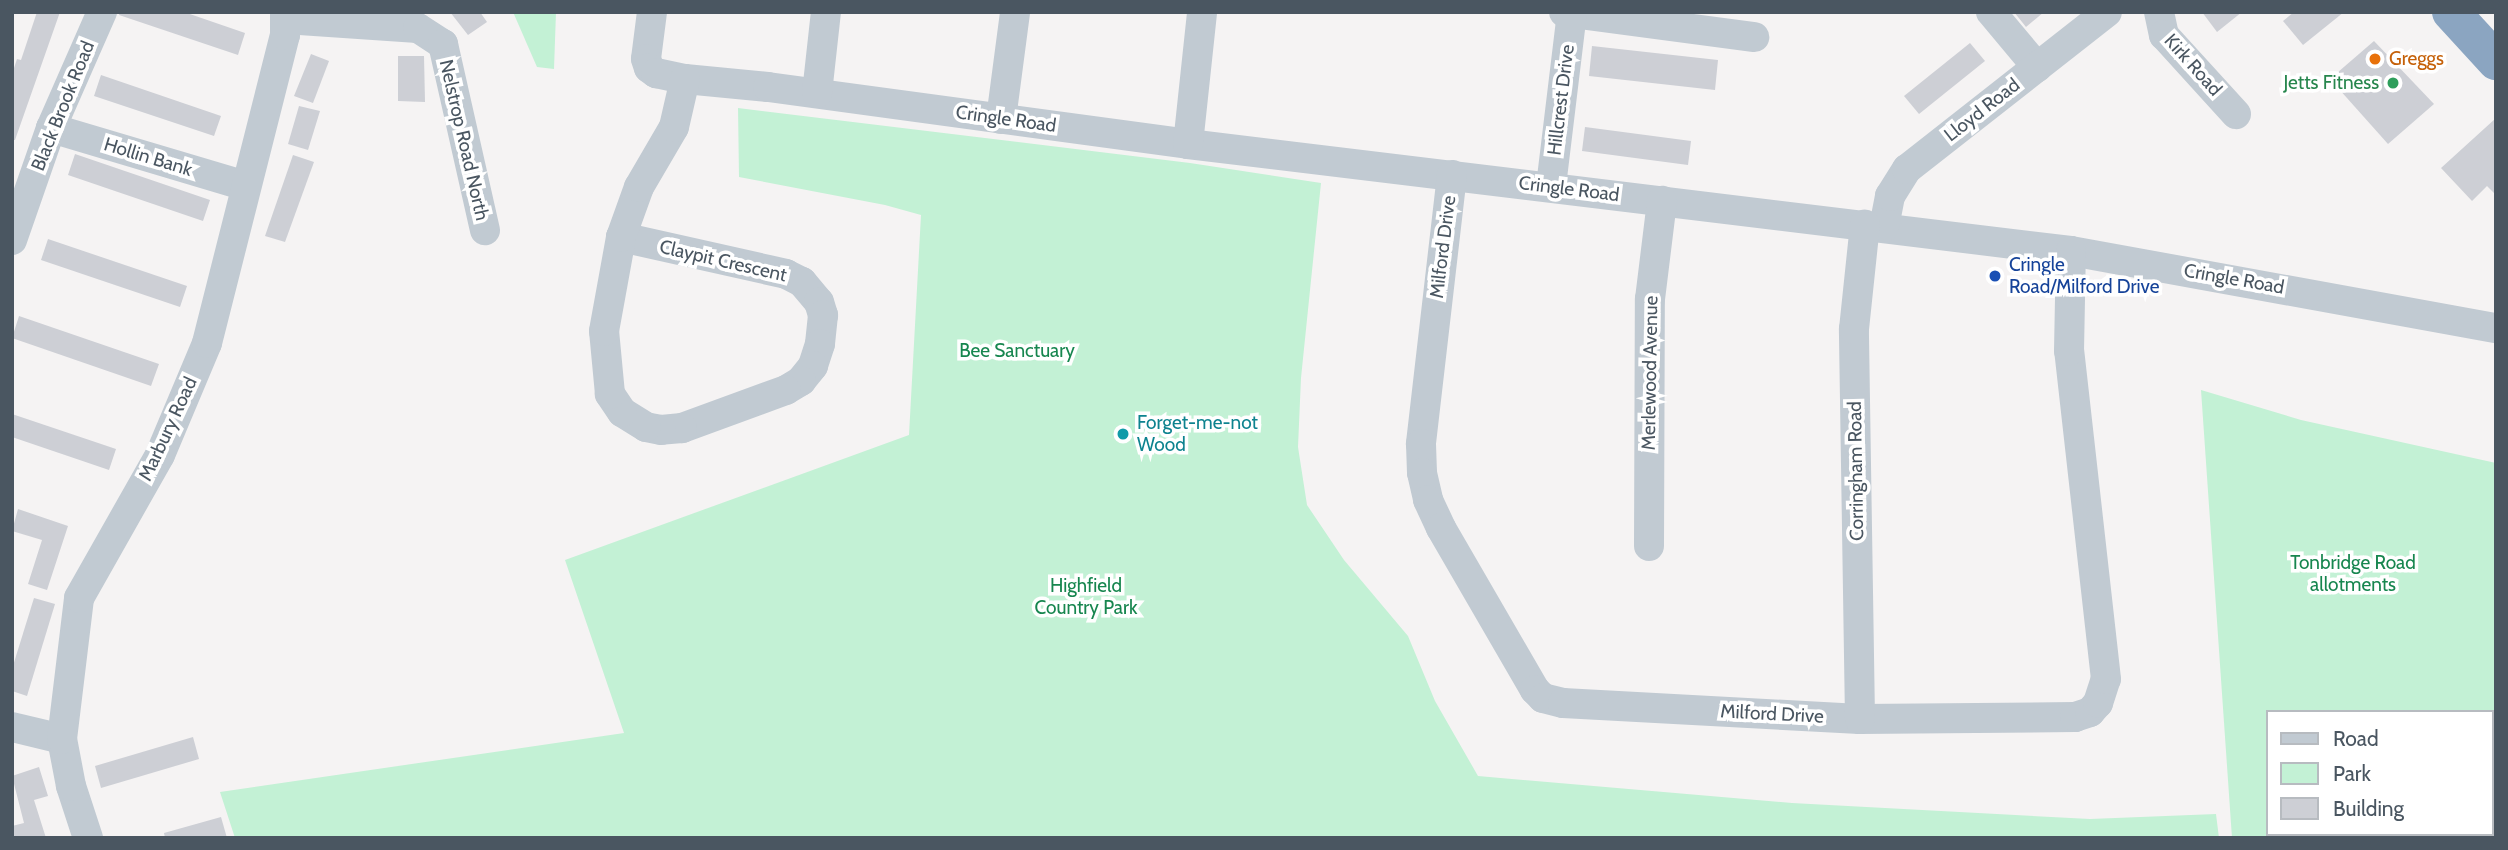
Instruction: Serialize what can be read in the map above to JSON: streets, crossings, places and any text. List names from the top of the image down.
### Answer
{
  "streets": {
    "street": [
      "Kirk Road",
      "Hillcrest Drive",
      "Black Brook Road",
      "Lloyd Road",
      "Cringle Road",
      "Nelstrop Road North",
      "Hollin Bank",
      "Milford Drive",
      "Claypit Crescent",
      "Merlewood Avenue",
      "Marbury Road",
      "Corringham Road"
    ]
  },
  "crossings": [
    ["Hillcrest Drive", "Cringle Road"],
    ["Black Brook Road", "Hollin Bank"],
    ["Lloyd Road", "Cringle Road"],
    ["Lloyd Road", "Corringham Road"],
    ["Cringle Road", "Milford Drive"],
    ["Cringle Road", "Claypit Crescent"],
    ["Cringle Road", "Merlewood Avenue"],
    ["Cringle Road", "Corringham Road"],
    ["Nelstrop Road North", "Marbury Road"],
    ["Hollin Bank", "Marbury Road"],
    ["Milford Drive", "Corringham Road"]
  ],
  "parks": ["Bee Sanctuary", "Tonbridge Road allotments", "Highfield Country Park"],
  "places": [
    "Greggs",
    "Jetts Fitness",
    "Cringle Road/Milford Drive",
    "Forget-me-not Wood"
  ],
  "legend": ["Road", "Park", "Building"]
}
